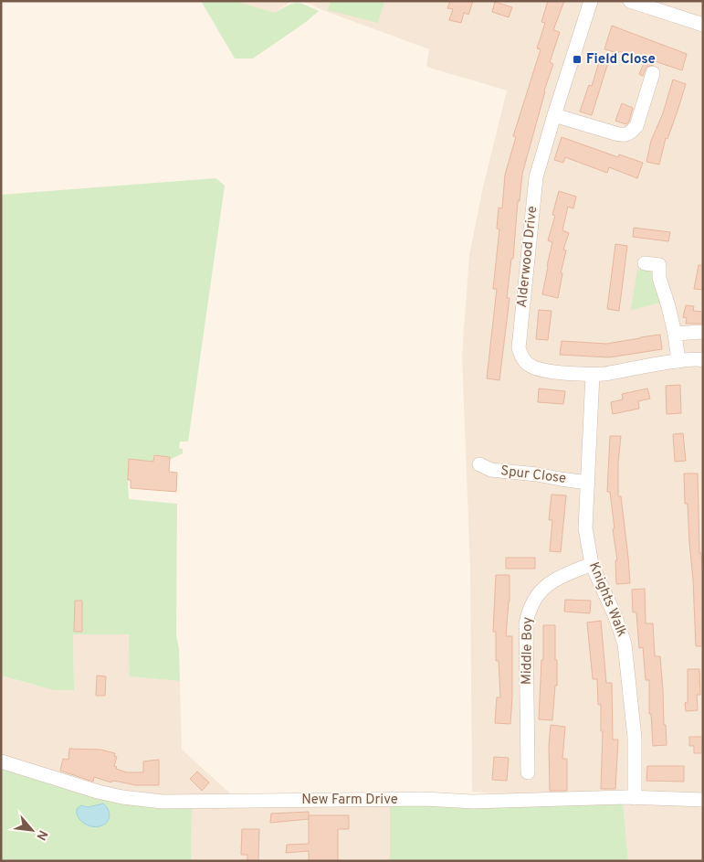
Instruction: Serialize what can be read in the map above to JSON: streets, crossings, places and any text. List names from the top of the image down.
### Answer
{
  "streets": {
    "street": [
      "Alderwood Drive",
      "Spur Close",
      "Knights Walk",
      "Middle Boy",
      "New Farm Drive"
    ]
  },
  "crossings": [
    ["Alderwood Drive", "Knights Walk"],
    ["Spur Close", "Knights Walk"],
    ["Knights Walk", "Middle Boy"],
    ["Knights Walk", "New Farm Drive"]
  ],
  "places": {
    "transit": ["Field Close"]
  },
  "north": "bottom right"
}
